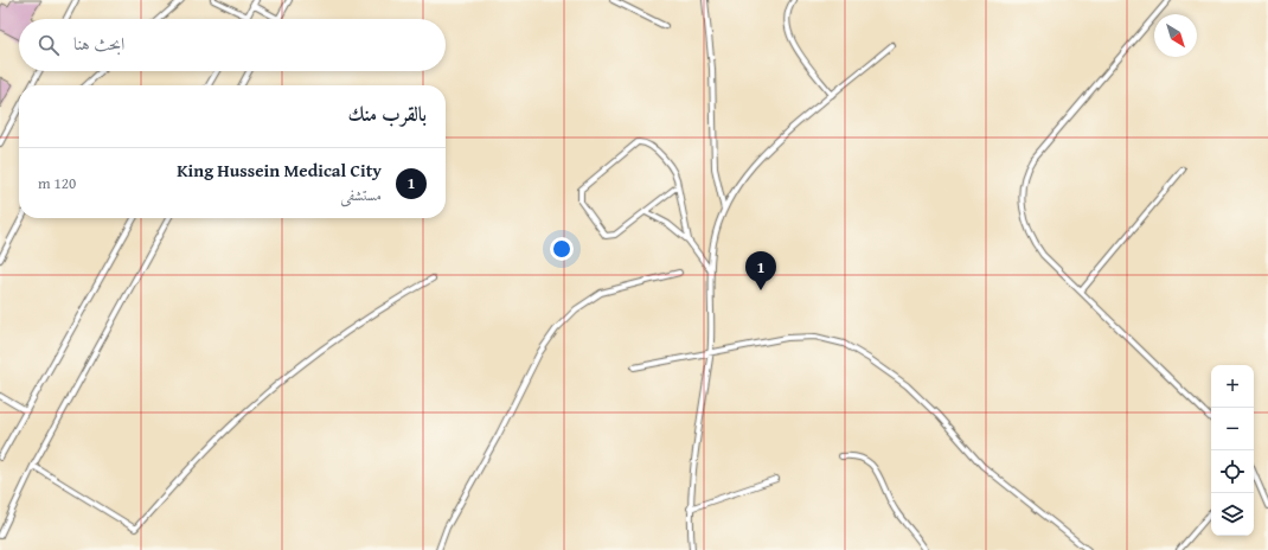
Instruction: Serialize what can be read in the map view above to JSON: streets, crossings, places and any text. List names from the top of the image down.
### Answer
{
  "north": "bottom right",
  "page": {
    "search": "ابحث هنا",
    "heading": "بالقرب منك",
    "list": [
      {
        "mark": "1",
        "name": "King Hussein Medical City",
        "note": "مستشفى",
        "value": "120 m"
      }
    ],
    "pins": "1",
    "map_buttons": ["+", "−"]
  }
}
